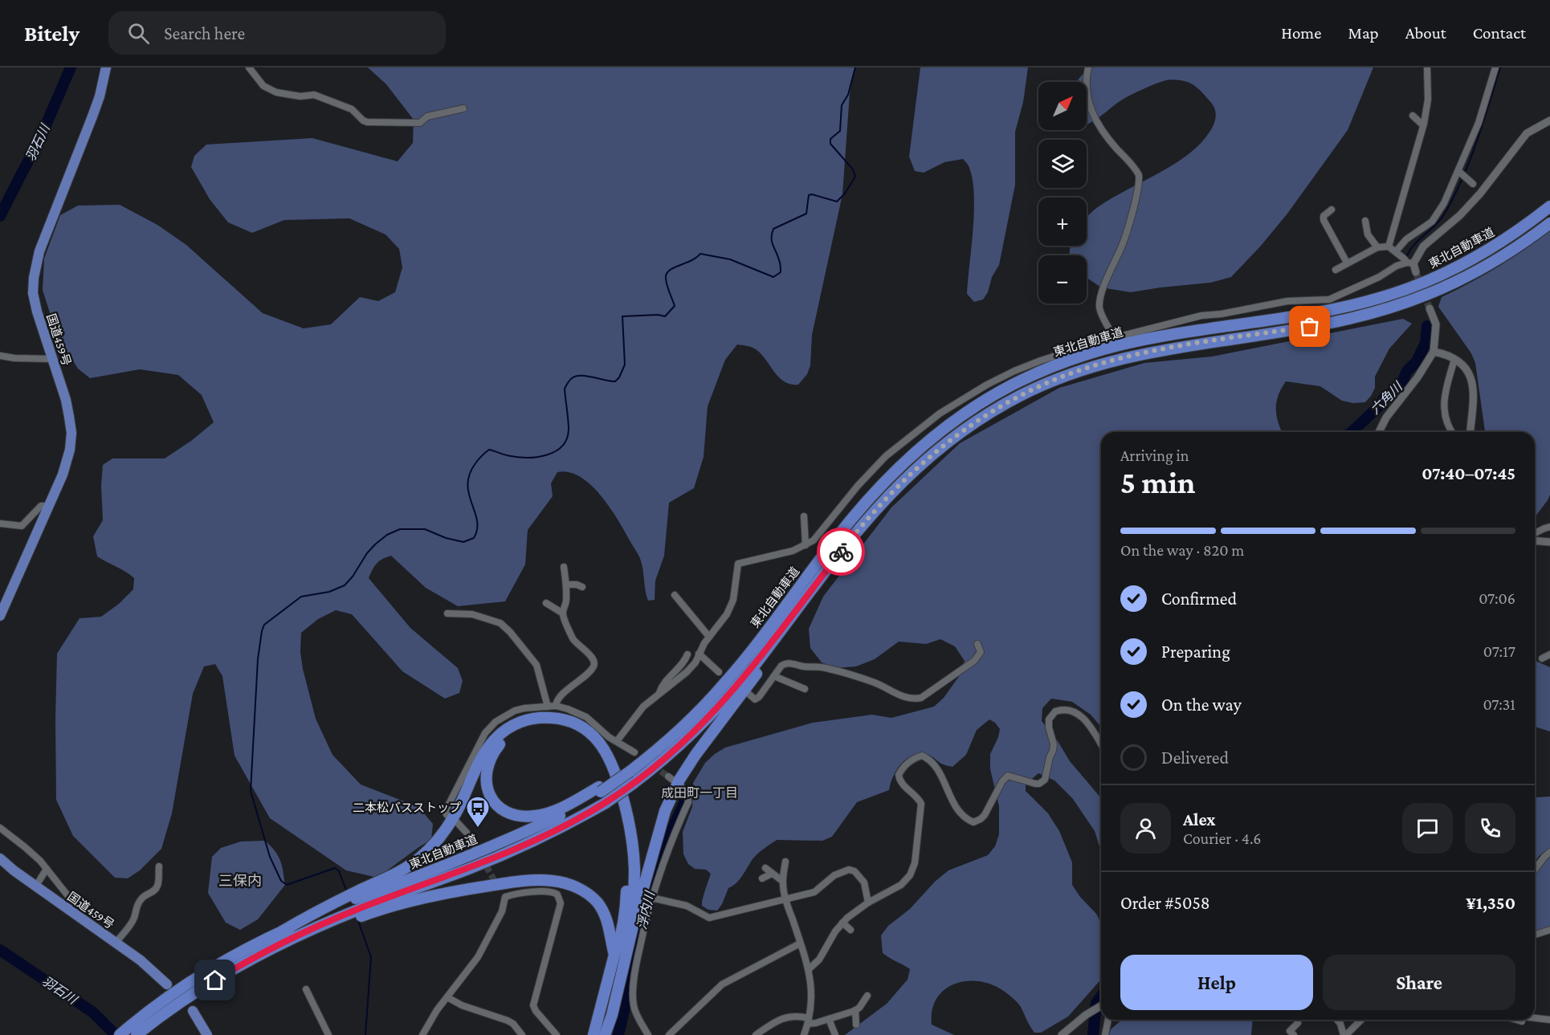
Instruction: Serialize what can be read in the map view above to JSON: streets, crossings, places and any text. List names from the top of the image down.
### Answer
{
  "streets": {
    "highway": ["東北自動車道", "国道459号"]
  },
  "districts": ["成田町一丁目", "三保内"],
  "water": ["羽石川", "六角川", "浮内川"],
  "places": {
    "bus stop": ["二本松バスストップ"]
  },
  "north": "top right",
  "page": {
    "header": "Bitely",
    "search": "Search here",
    "nav": [
      "Home",
      "Map",
      "About",
      "Contact"
    ],
    "map_buttons": ["+", "−"],
    "heading": ["5 min", "Arriving in", "07:40–07:45"],
    "panel": [
      "Alex",
      "Courier · 4.6",
      "Order #5058",
      "¥1,350"
    ],
    "bar": "On the way · 820 m",
    "list": [
      ["Confirmed", "07:06"],
      ["Preparing", "07:17"],
      ["On the way", "07:31"],
      "Delivered"
    ],
    "buttons": ["Help", "Share"]
  }
}
